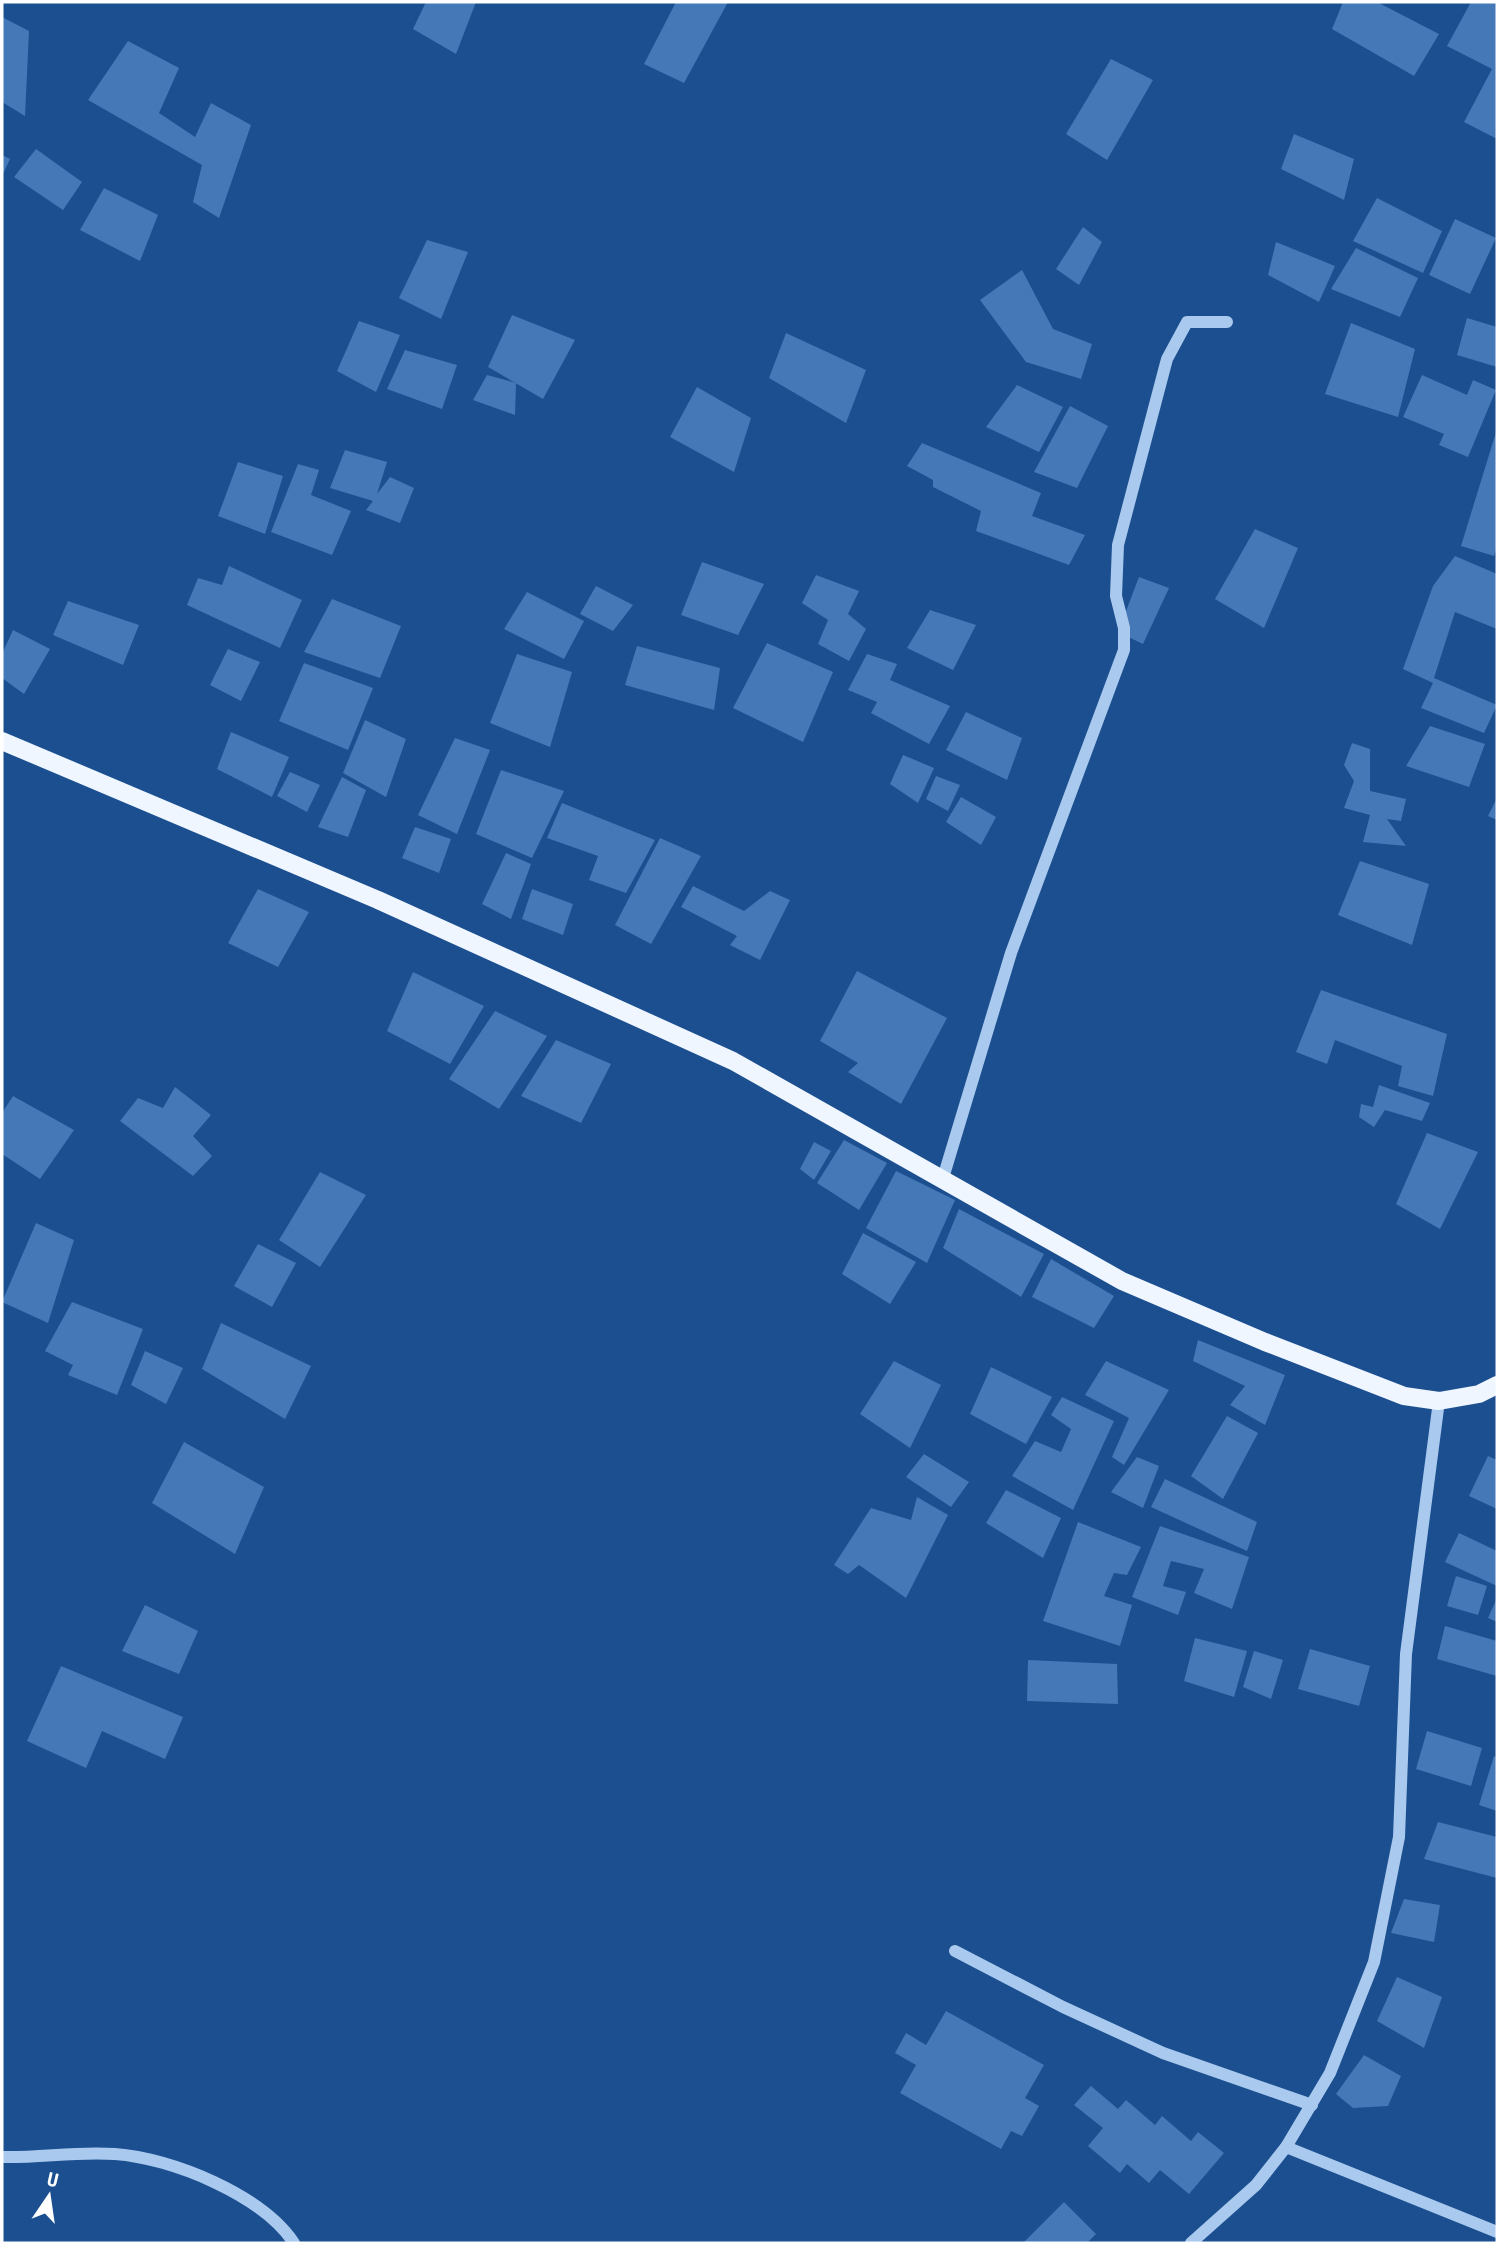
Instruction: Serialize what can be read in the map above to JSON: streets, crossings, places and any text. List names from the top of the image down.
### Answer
{
  "north": "top"
}
